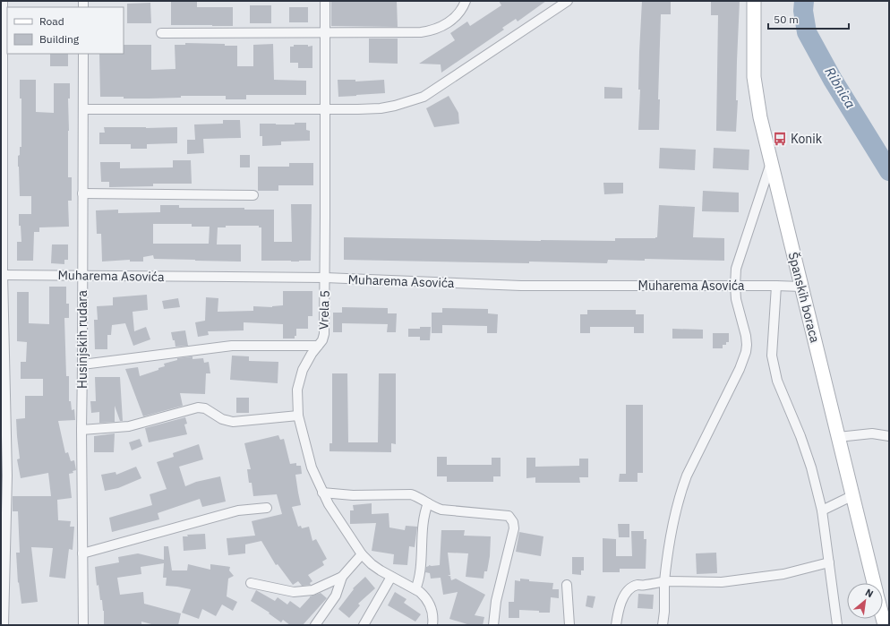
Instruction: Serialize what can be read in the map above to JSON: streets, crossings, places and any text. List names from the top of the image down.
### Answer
{
  "streets": {
    "main road": ["Španskih boraca"],
    "street": ["Muharema Asovića", "Vrela 5", "Husinjskih rudara"]
  },
  "crossings": [
    ["Muharema Asovića", "Španskih boraca"],
    ["Muharema Asovića", "Vrela 5"],
    ["Muharema Asovića", "Husinjskih rudara"]
  ],
  "water": ["Ribnica"],
  "places": {
    "bus stop": ["Konik"]
  },
  "legend": ["Road", "Building"],
  "scale_bar": "50 m",
  "north": "top right"
}
